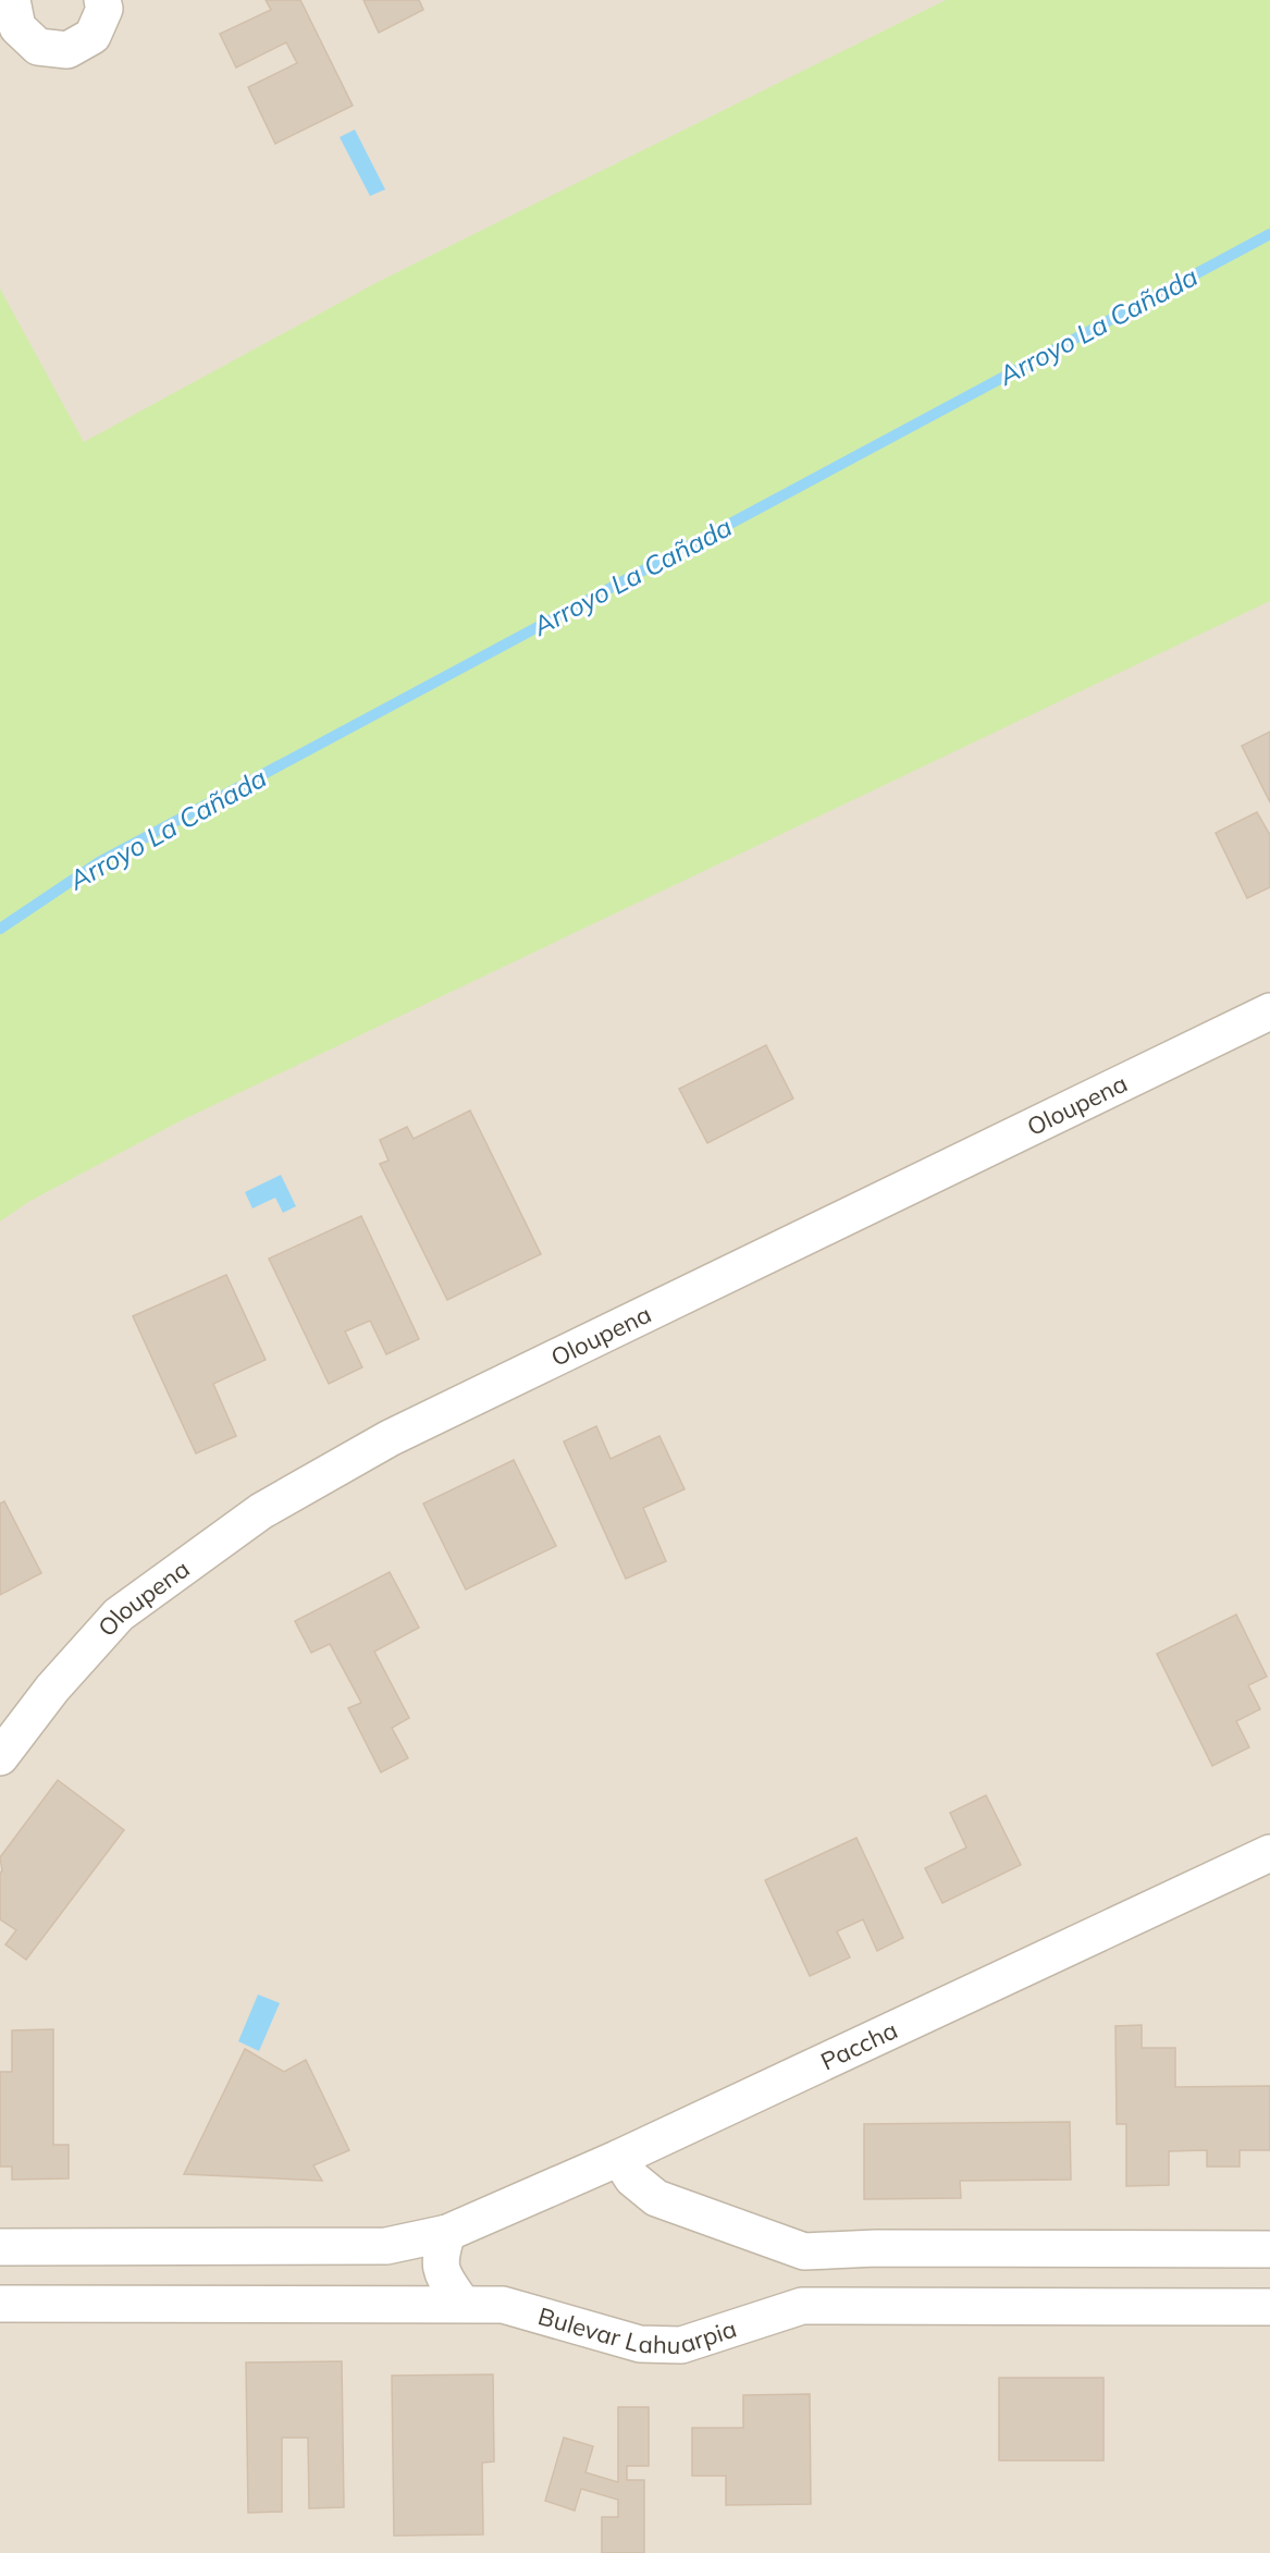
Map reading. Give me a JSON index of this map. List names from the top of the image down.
{
  "streets": {
    "street": ["Oloupena", "Paccha", "Bulevar Lahuarpia"]
  },
  "water": ["Arroyo La Cañada"]
}
